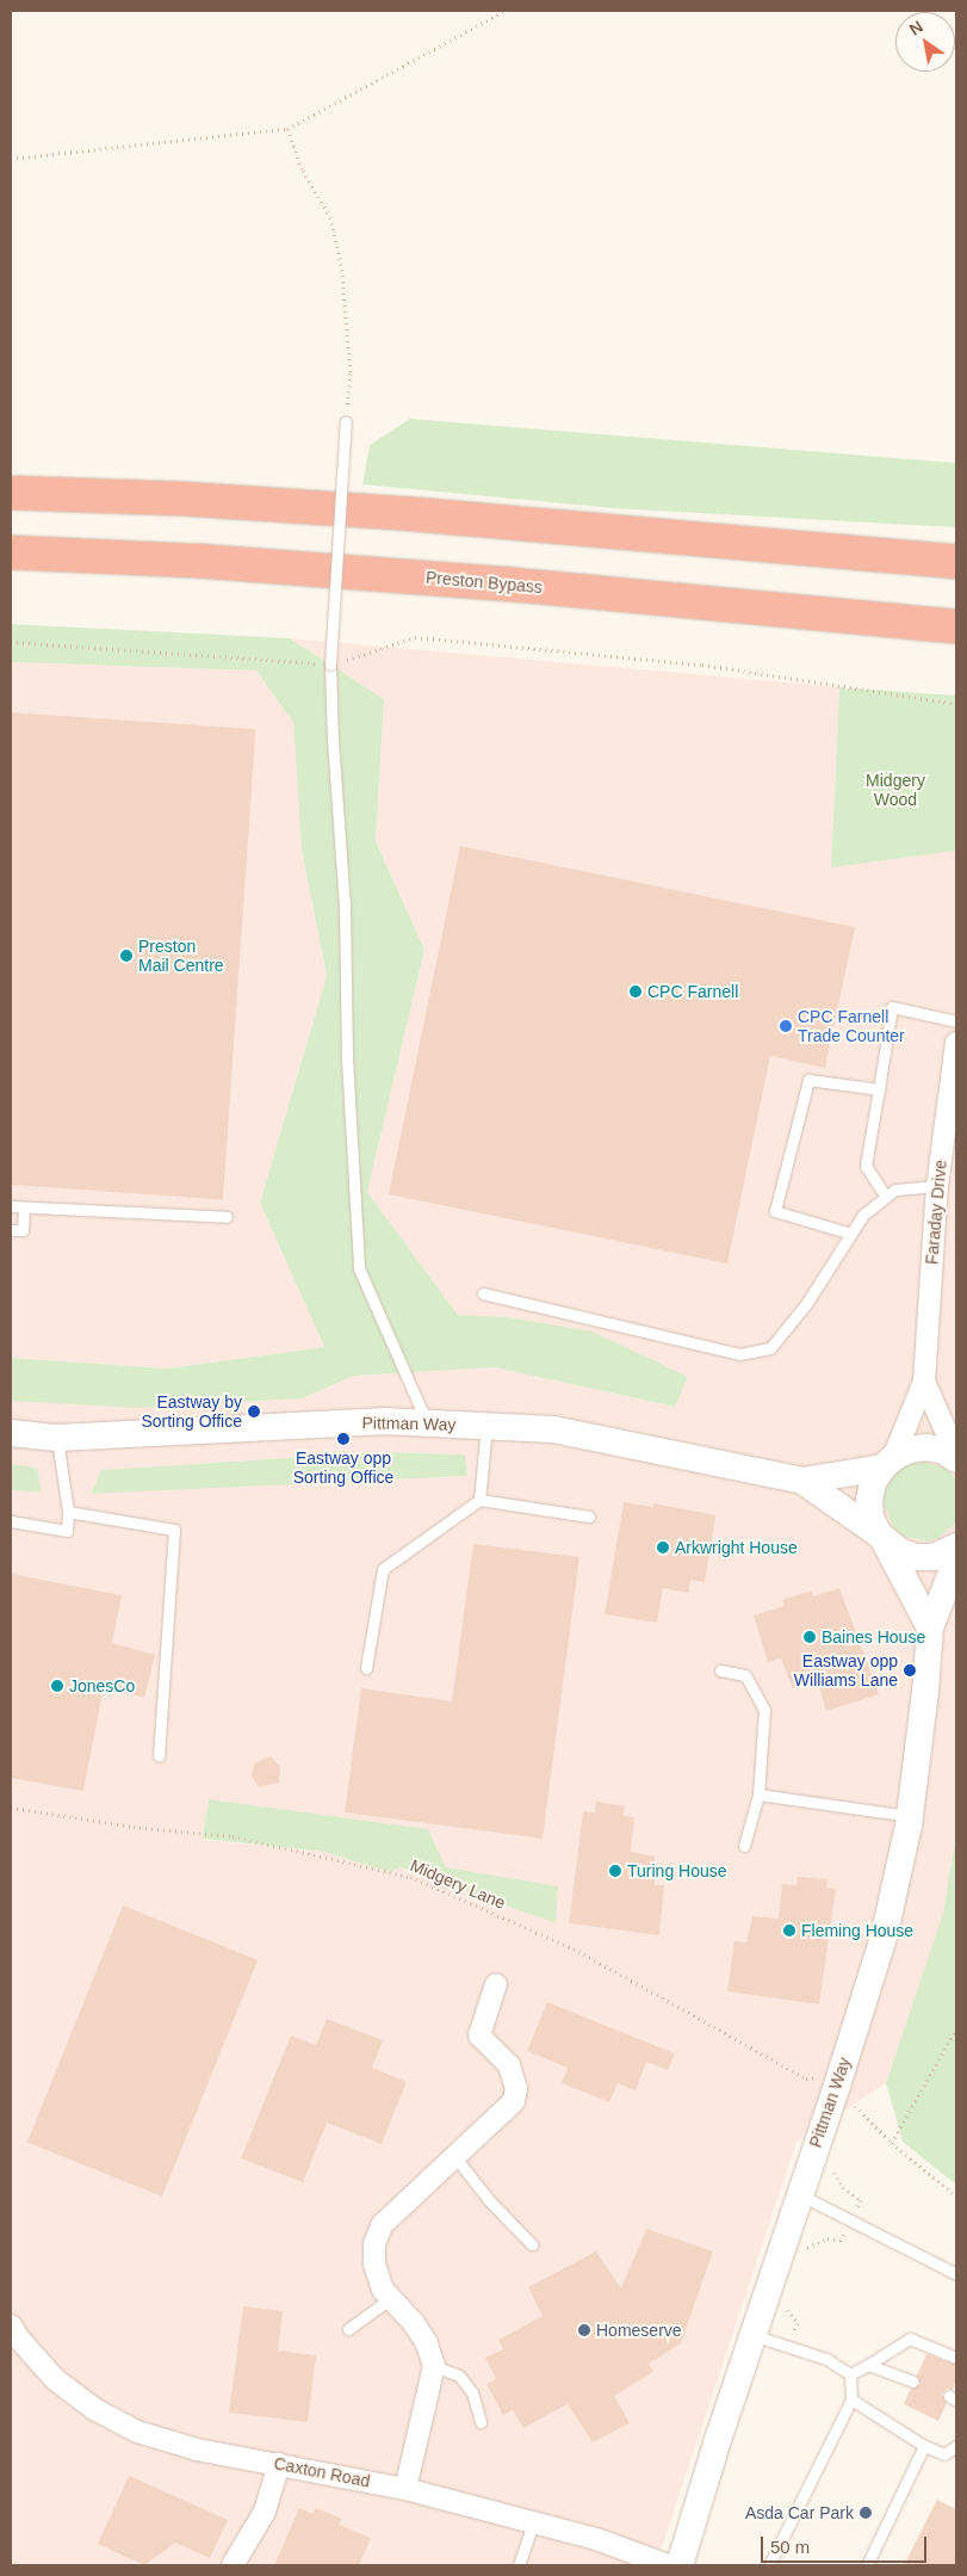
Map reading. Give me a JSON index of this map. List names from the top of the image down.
{
  "streets": {
    "highway": ["Preston Bypass"],
    "street": ["Faraday Drive", "Pittman Way", "Caxton Road"],
    "path": ["Midgery Lane"]
  },
  "crossings": [
    ["Faraday Drive", "Pittman Way"]
  ],
  "parks": ["Midgery Wood"],
  "places": [
    "Preston Mail Centre",
    "CPC Farnell",
    "CPC Farnell Trade Counter",
    "Eastway by Sorting Office",
    "Eastway opp Sorting Office",
    "Arkwright House",
    "Baines House",
    "Eastway opp Williams Lane",
    "JonesCo",
    "Turing House",
    "Fleming House",
    "Homeserve",
    "Asda Car Park"
  ],
  "scale_bar": "50 m",
  "north": "top left"
}
